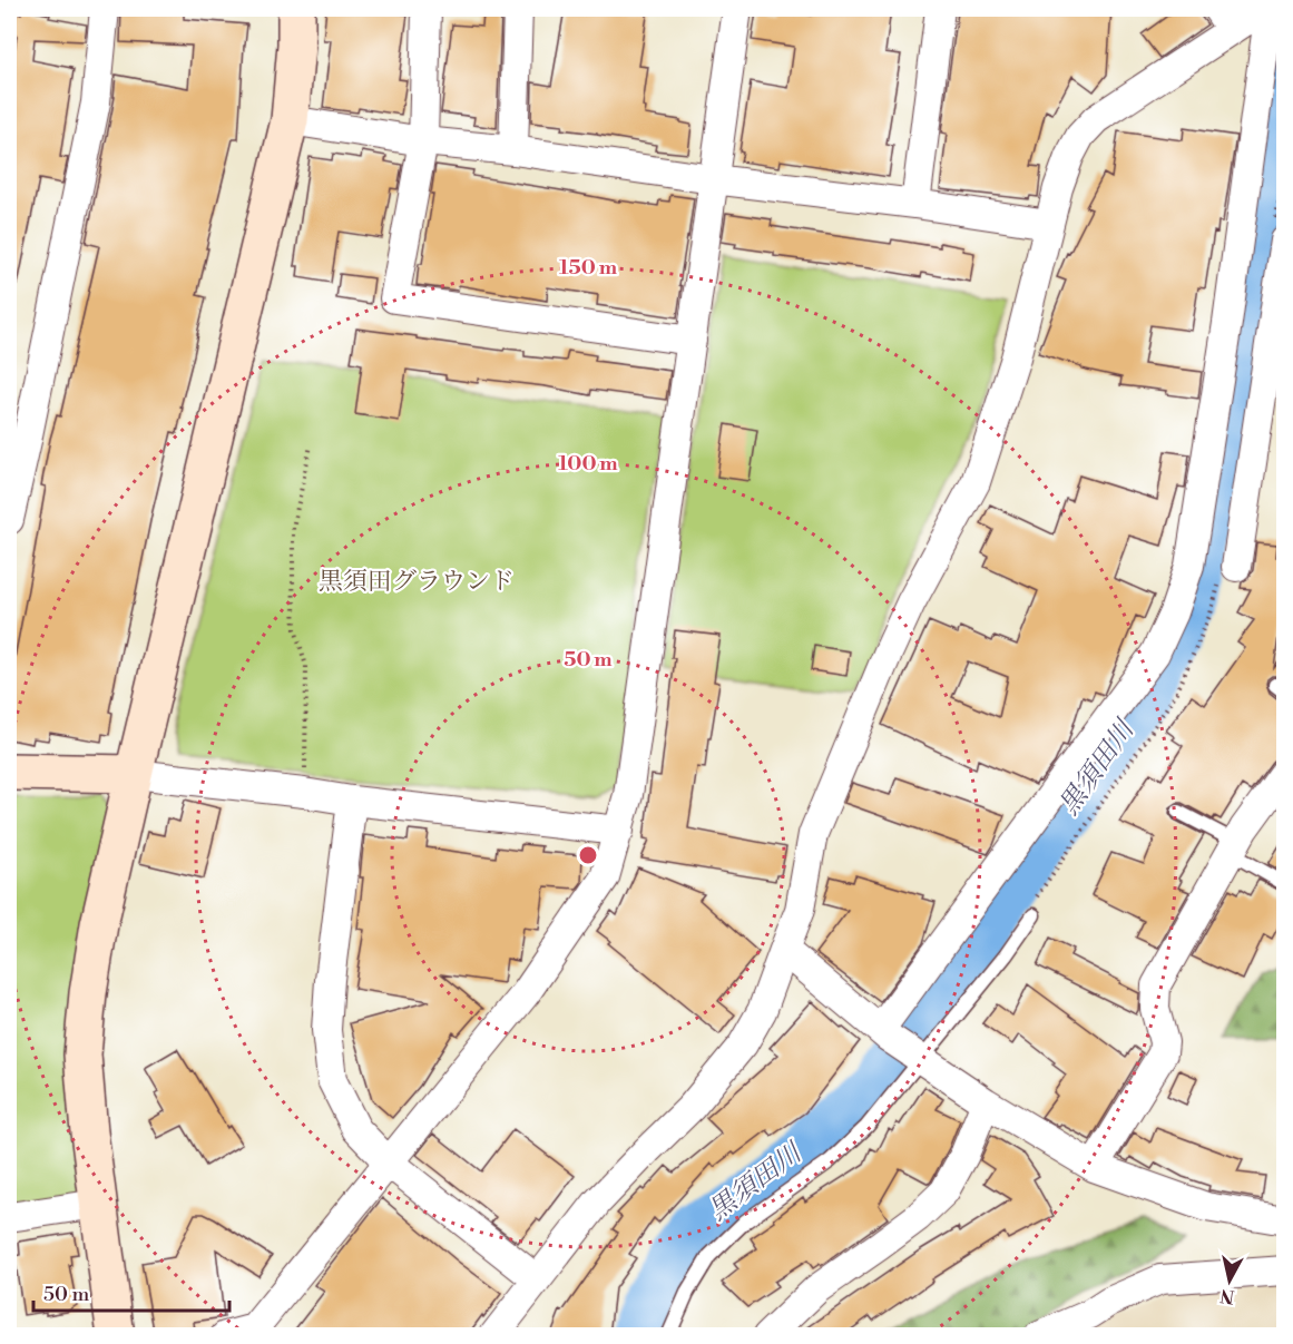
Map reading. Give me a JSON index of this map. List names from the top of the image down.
{
  "water": ["黒須田川"],
  "parks": ["黒須田グラウンド"],
  "scale_bar": "50 m",
  "north": "bottom",
  "rings": ["150 m", "100 m", "50 m"]
}
